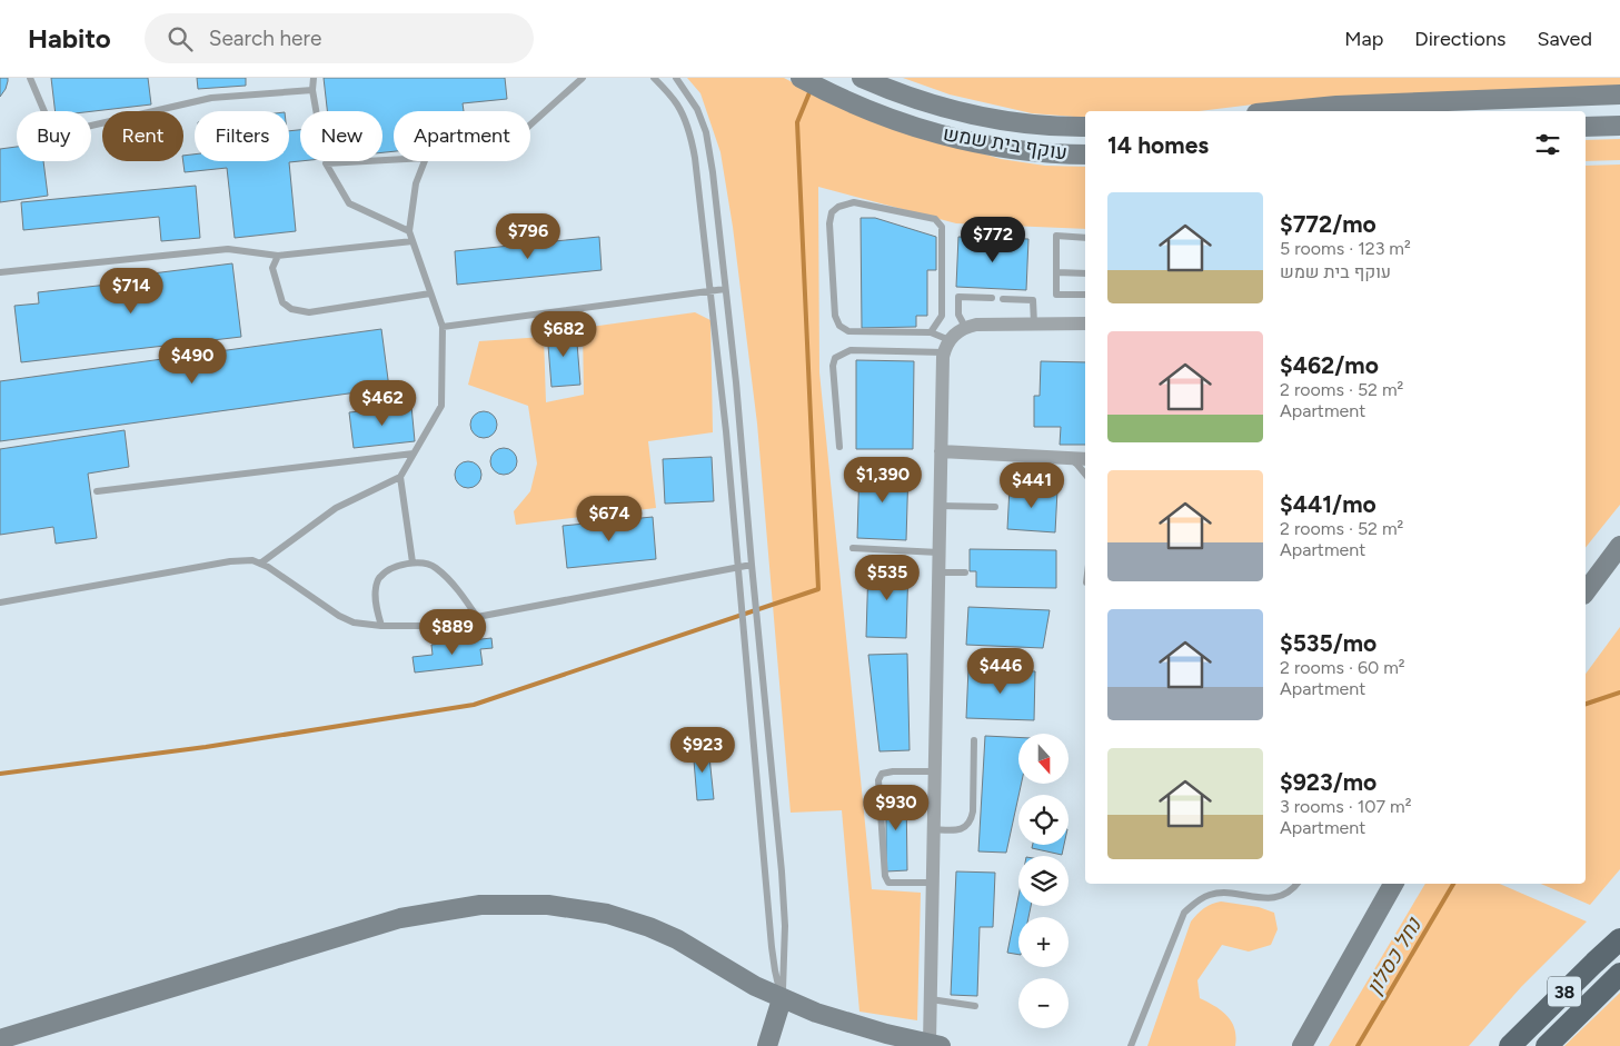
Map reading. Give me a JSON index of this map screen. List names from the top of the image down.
{
  "streets": {
    "highway": ["38"],
    "main road": ["עוקף בית שמש"]
  },
  "water": ["נחל כסלון"],
  "north": "bottom",
  "page": {
    "header": "Habito",
    "search": "Search here",
    "nav": ["Map", "Directions", "Saved"],
    "chip": [
      "Buy",
      "Rent",
      "Filters",
      "New",
      "Apartment"
    ],
    "heading": "14 homes",
    "list": [
      {
        "name": "$772/mo",
        "note": "5 rooms · 123 m² · עוקף בית שמש"
      },
      {
        "name": "$462/mo",
        "note": "2 rooms · 52 m² · Apartment"
      },
      {
        "name": "$441/mo",
        "note": "2 rooms · 52 m² · Apartment"
      },
      {
        "name": "$535/mo",
        "note": "2 rooms · 60 m² · Apartment"
      },
      {
        "name": "$923/mo",
        "note": "3 rooms · 107 m² · Apartment"
      }
    ],
    "price": [
      "$796",
      "$772",
      "$714",
      "$682",
      "$490",
      "$462",
      "$1,390",
      "$441",
      "$674",
      "$535",
      "$889",
      "$446",
      "$923",
      "$930"
    ],
    "map_buttons": ["+", "−"]
  }
}
